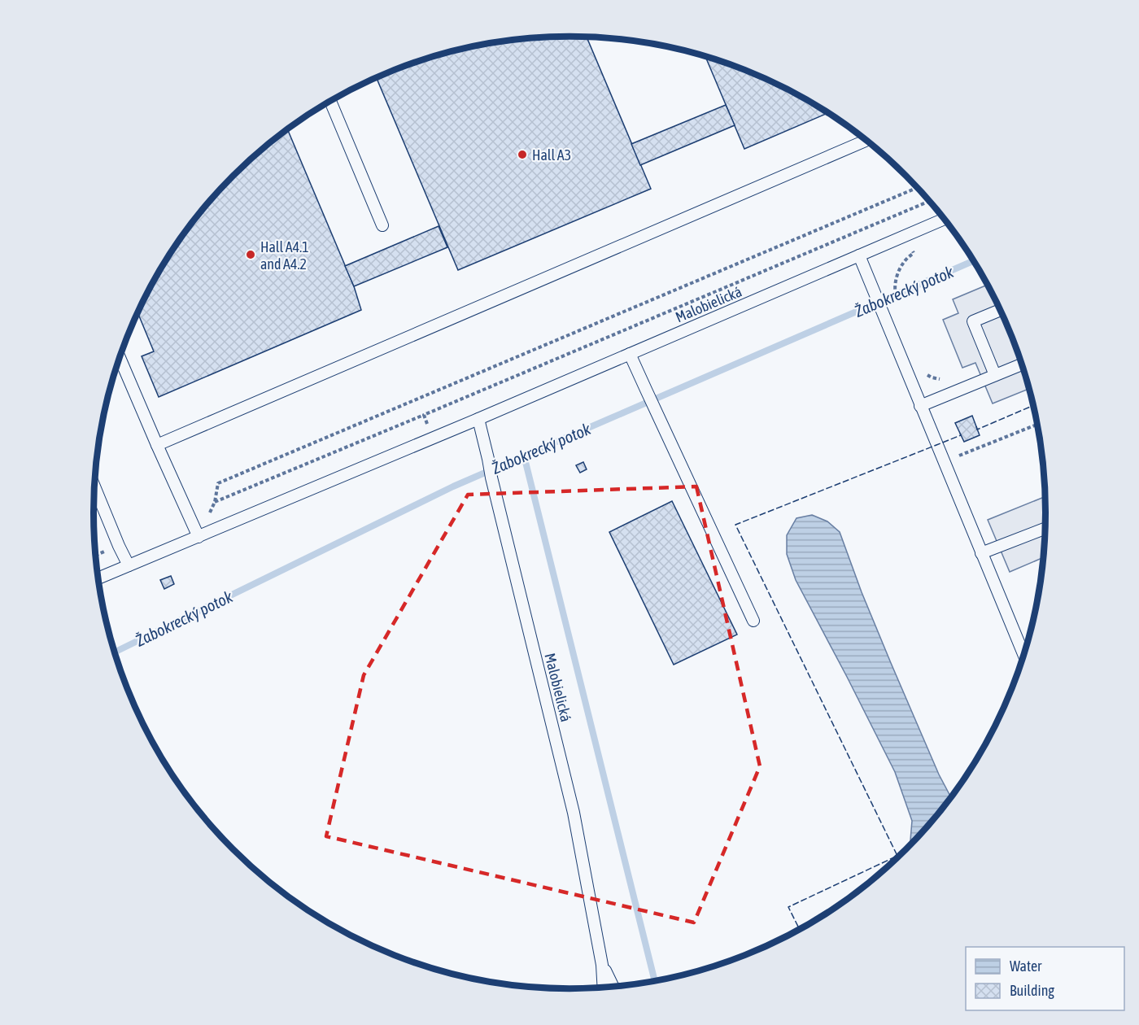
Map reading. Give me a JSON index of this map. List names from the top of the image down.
{
  "streets": {
    "lane": ["Malobielická"]
  },
  "water": ["Žabokrecký potok"],
  "places": ["Hall A3", "Hall A4.1 and A4.2"],
  "legend": ["Water", "Building"]
}
